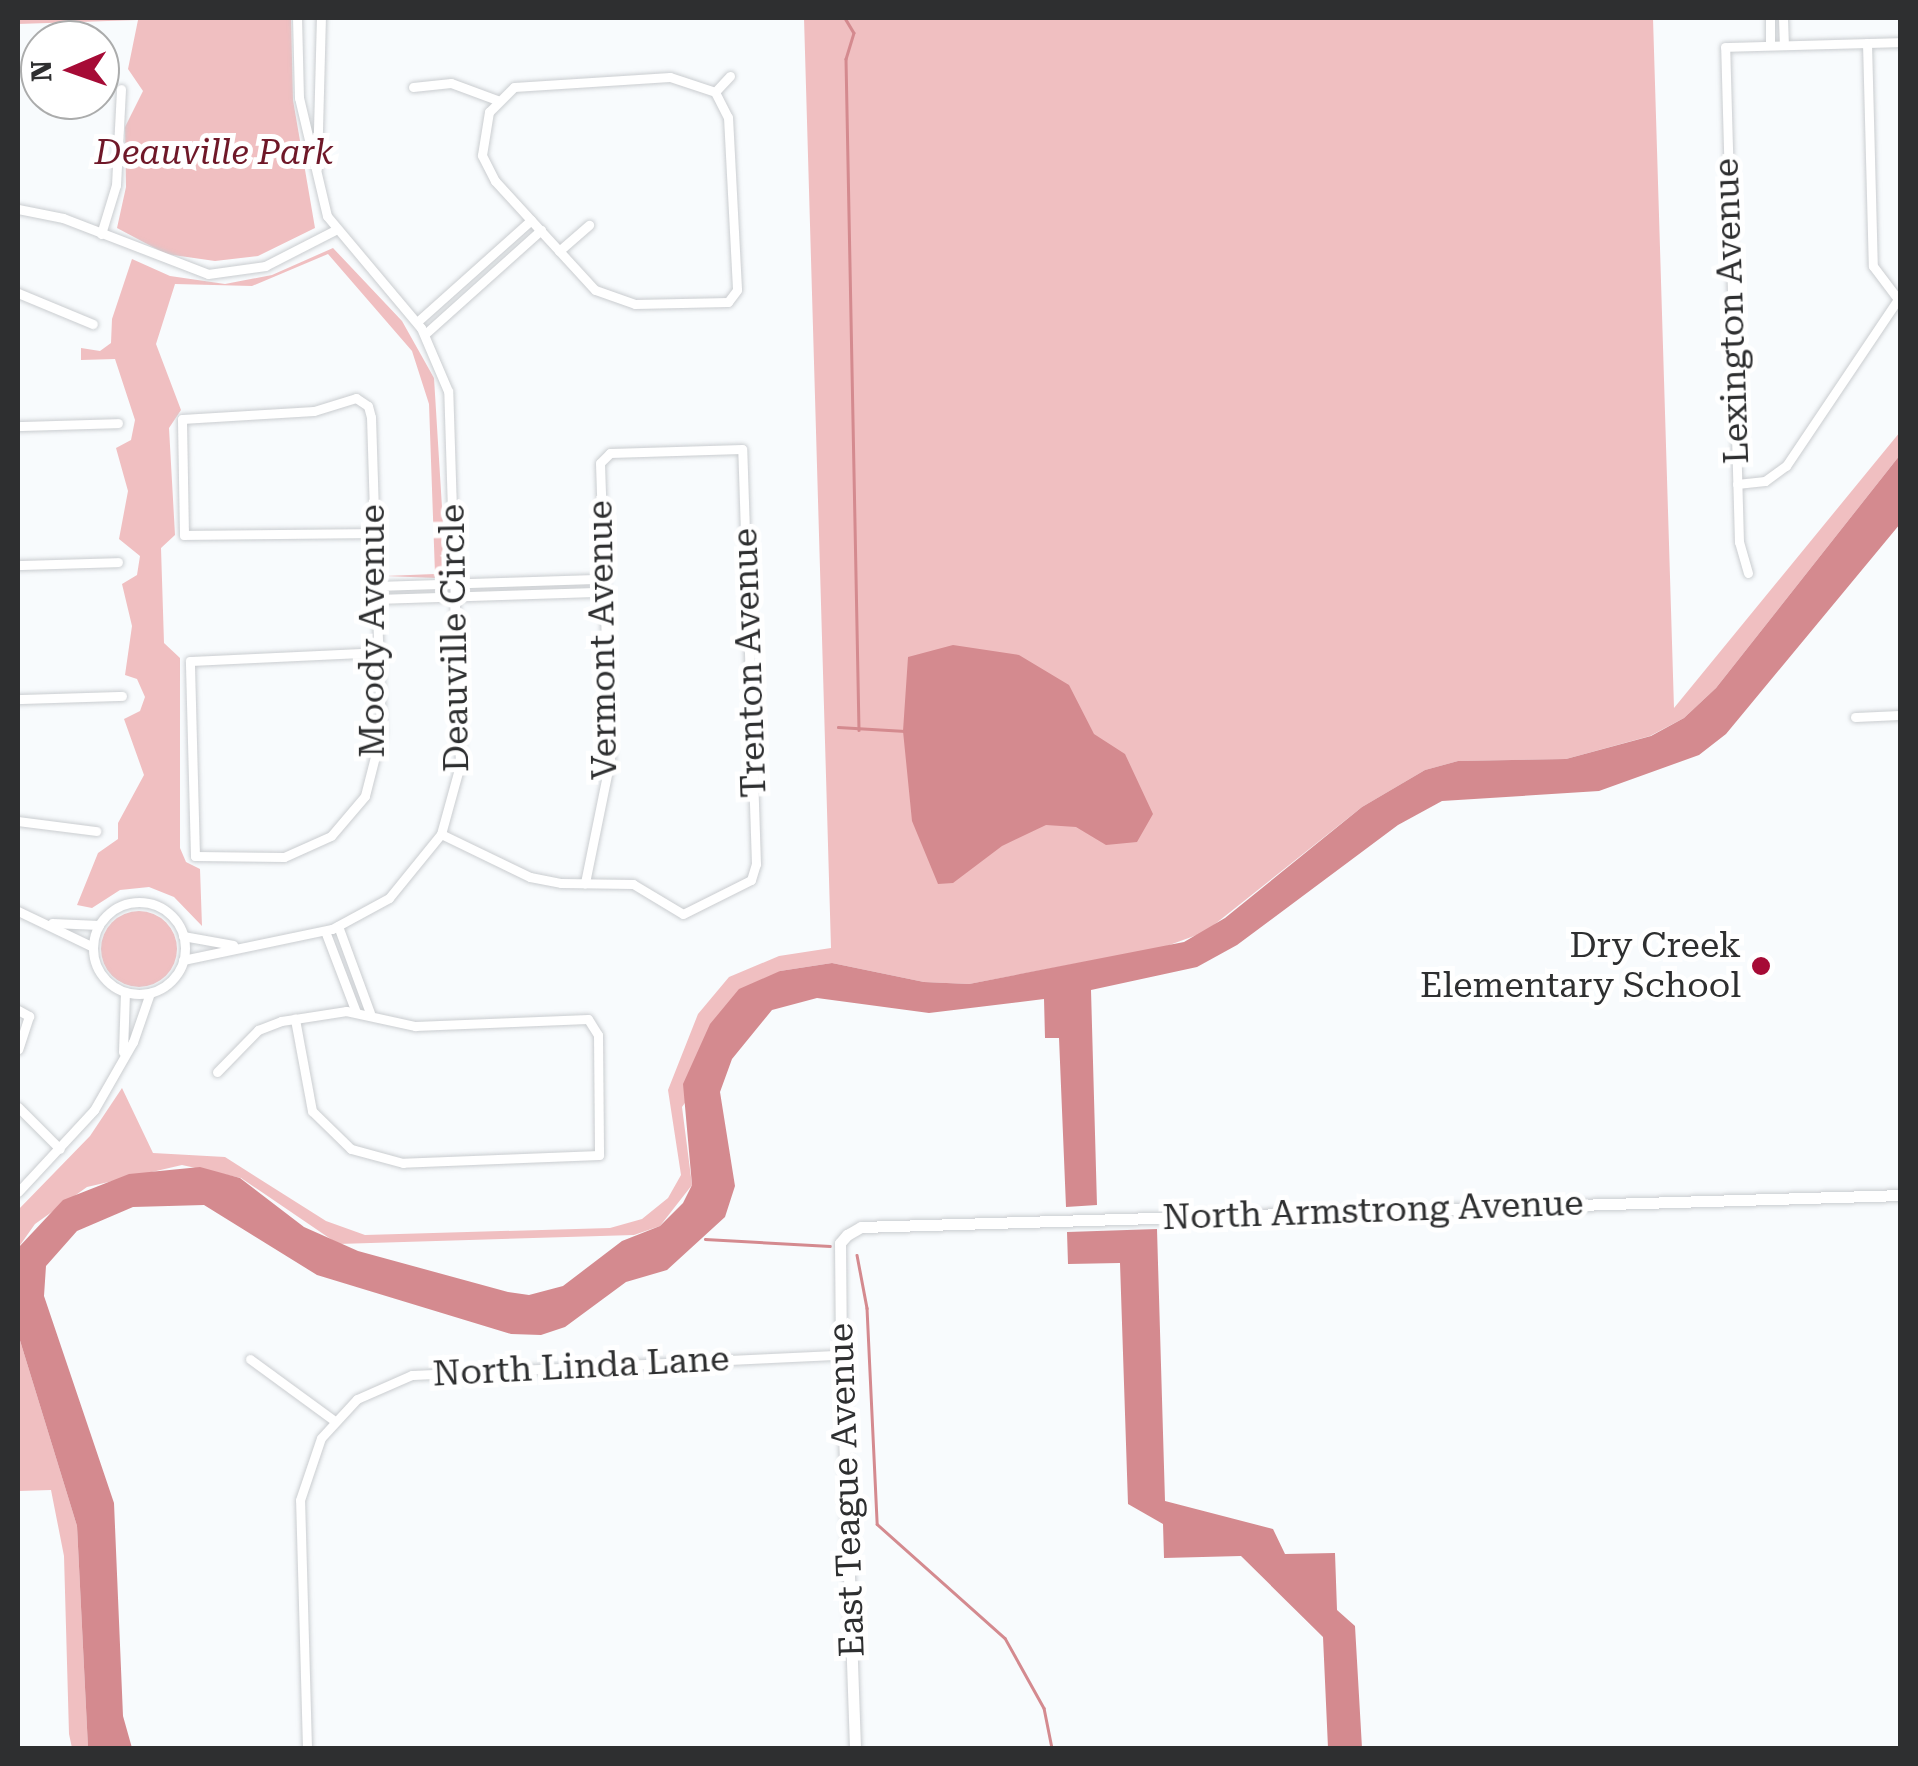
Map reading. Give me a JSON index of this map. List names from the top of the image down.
{
  "streets": {
    "street": [
      "Lexington Avenue",
      "Moody Avenue",
      "Deauville Circle",
      "Vermont Avenue",
      "Trenton Avenue",
      "North Armstrong Avenue",
      "North Linda Lane",
      "East Teague Avenue"
    ]
  },
  "crossings": [
    ["Vermont Avenue", "Trenton Avenue"],
    ["North Armstrong Avenue", "East Teague Avenue"],
    ["North Linda Lane", "East Teague Avenue"]
  ],
  "parks": ["Deauville Park"],
  "places": ["Dry Creek Elementary School"],
  "north": "left"
}
